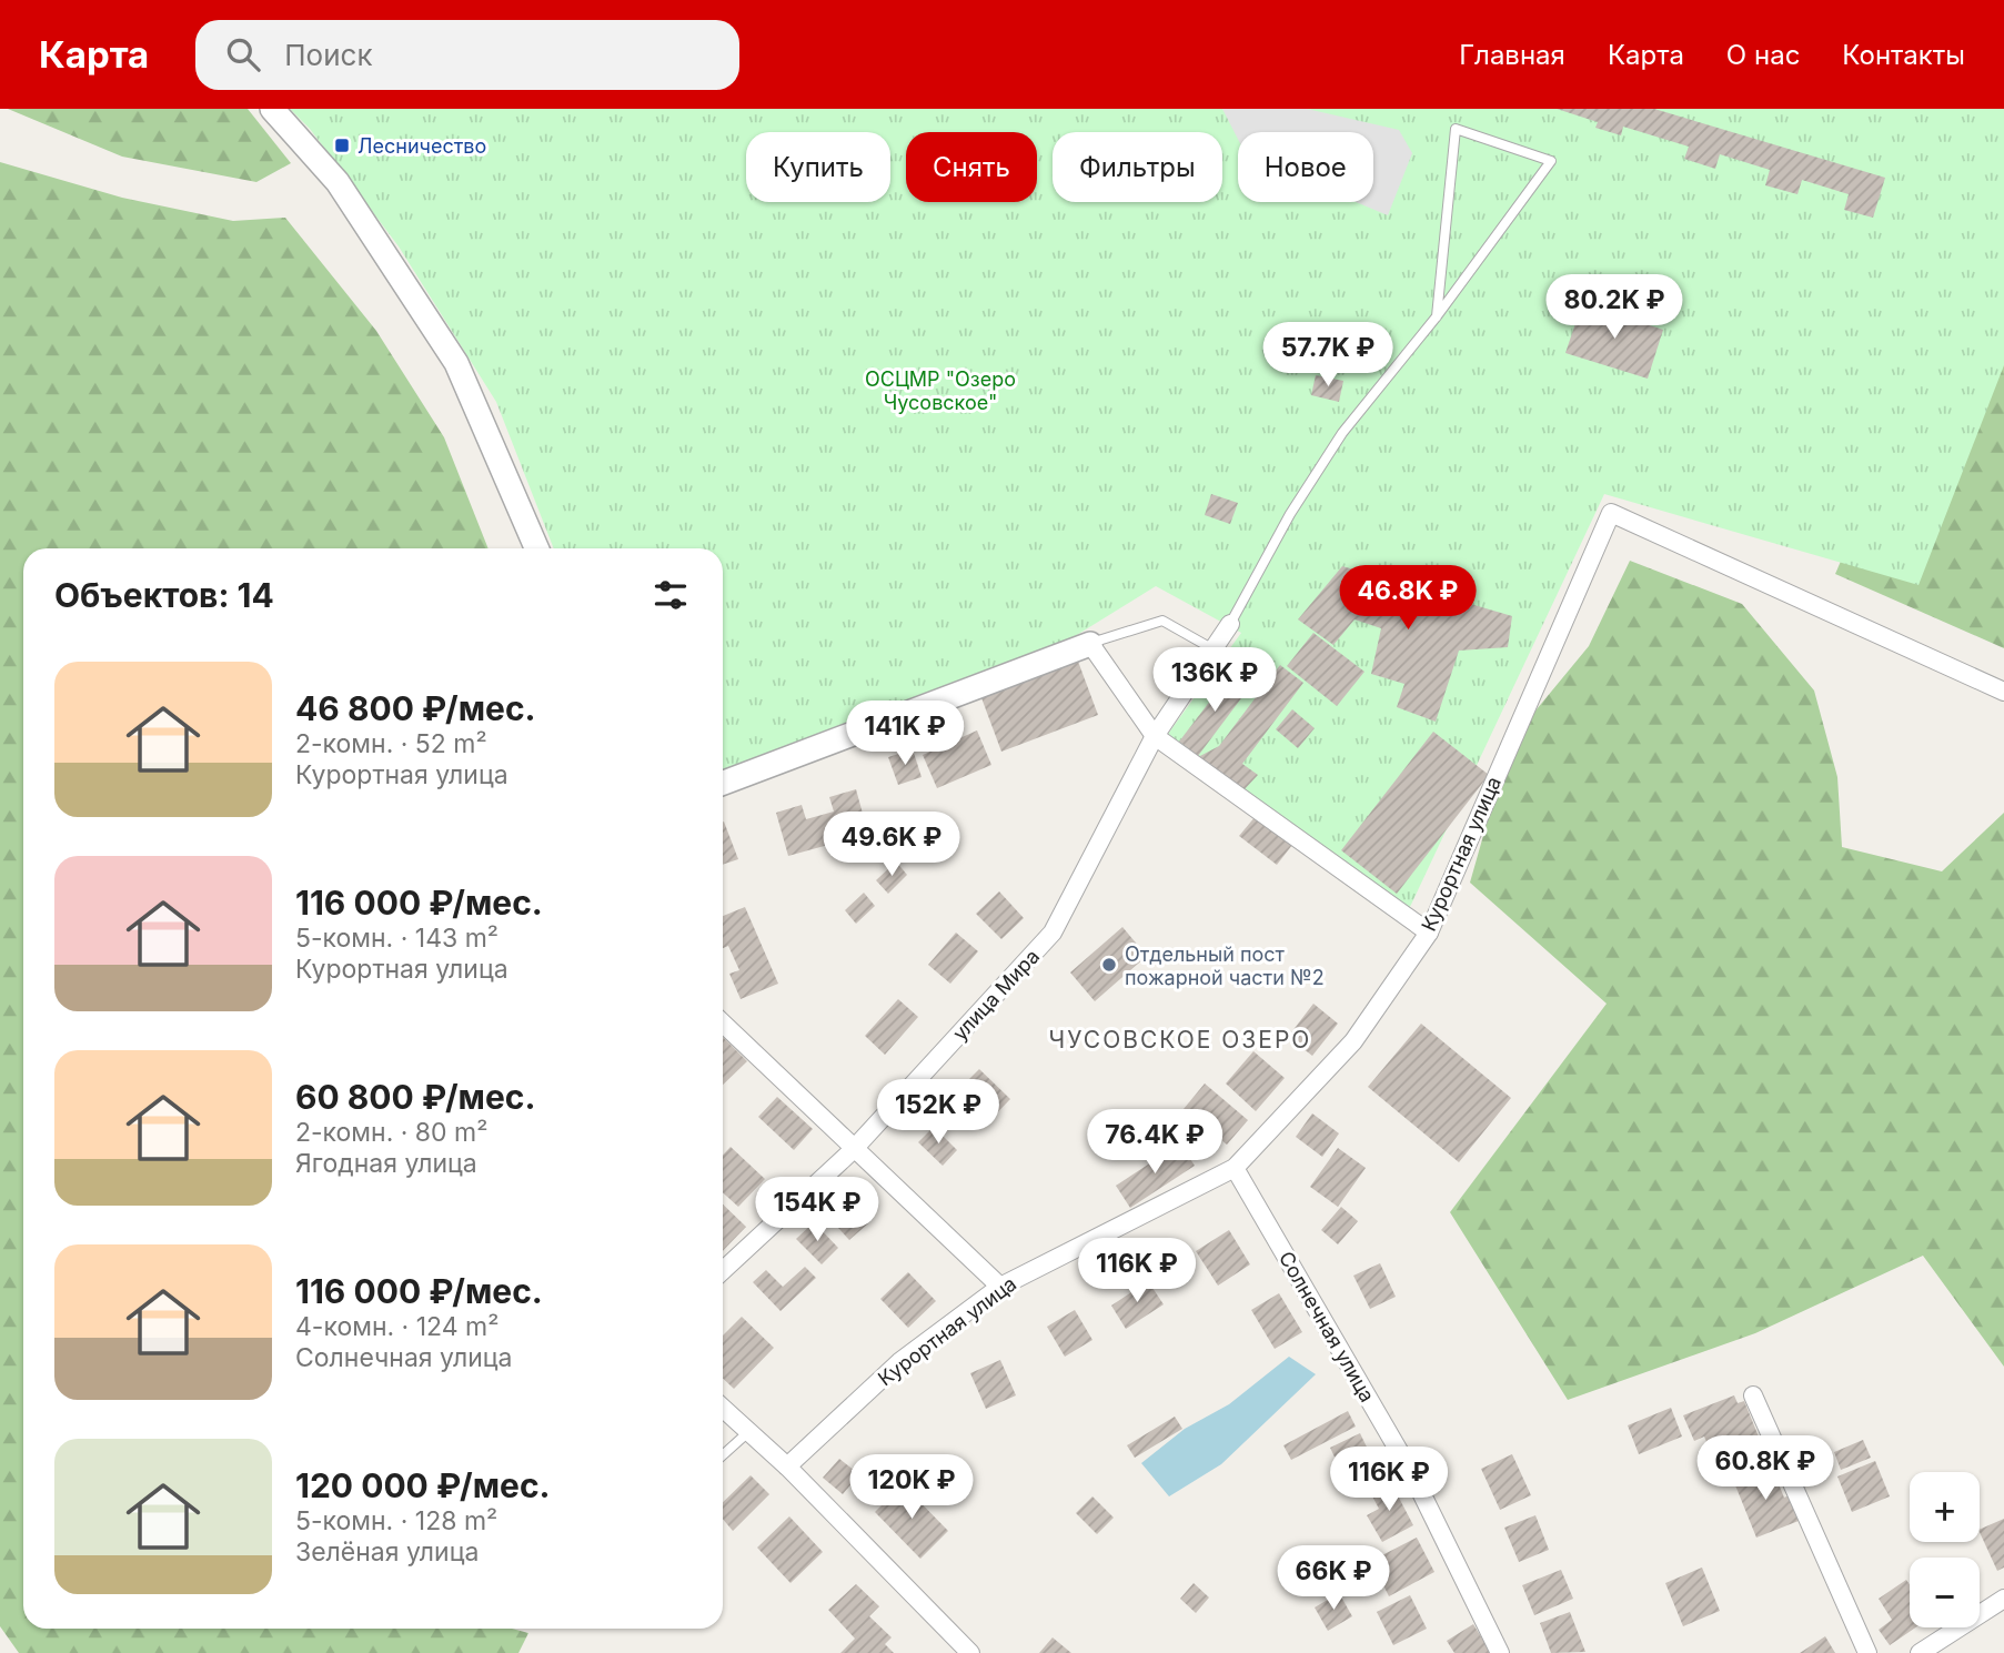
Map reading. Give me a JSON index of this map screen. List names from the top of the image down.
{
  "streets": {
    "street": ["Курортная улица", "улица Мира", "Солнечная улица"]
  },
  "crossings": [
    ["Курортная улица", "Солнечная улица"]
  ],
  "districts": ["ЧУСОВСКОЕ ОЗЕРО"],
  "parks": ["ОСЦМР \"Озеро Чусовское\""],
  "places": {
    "transit": ["Лесничество"],
    "other": ["Отдельный пост пожарной части №2"]
  },
  "page": {
    "header": "Карта",
    "search": "Поиск",
    "nav": [
      "Главная",
      "Карта",
      "О нас",
      "Контакты"
    ],
    "chip": [
      "Купить",
      "Снять",
      "Фильтры",
      "Новое"
    ],
    "price": [
      "80.2K ₽",
      "57.7K ₽",
      "46.8K ₽",
      "136K ₽",
      "141K ₽",
      "49.6K ₽",
      "152K ₽",
      "76.4K ₽",
      "154K ₽",
      "116K ₽",
      "60.8K ₽",
      "116K ₽",
      "120K ₽",
      "66K ₽"
    ],
    "heading": "Объектов: 14",
    "list": [
      {
        "name": "46 800 ₽/мес.",
        "note": "2-комн. · 52 m² · Курортная улица"
      },
      {
        "name": "116 000 ₽/мес.",
        "note": "5-комн. · 143 m² · Курортная улица"
      },
      {
        "name": "60 800 ₽/мес.",
        "note": "2-комн. · 80 m² · Ягодная улица"
      },
      {
        "name": "116 000 ₽/мес.",
        "note": "4-комн. · 124 m² · Солнечная улица"
      },
      {
        "name": "120 000 ₽/мес.",
        "note": "5-комн. · 128 m² · Зелёная улица"
      }
    ],
    "map_buttons": ["+", "−"]
  }
}
